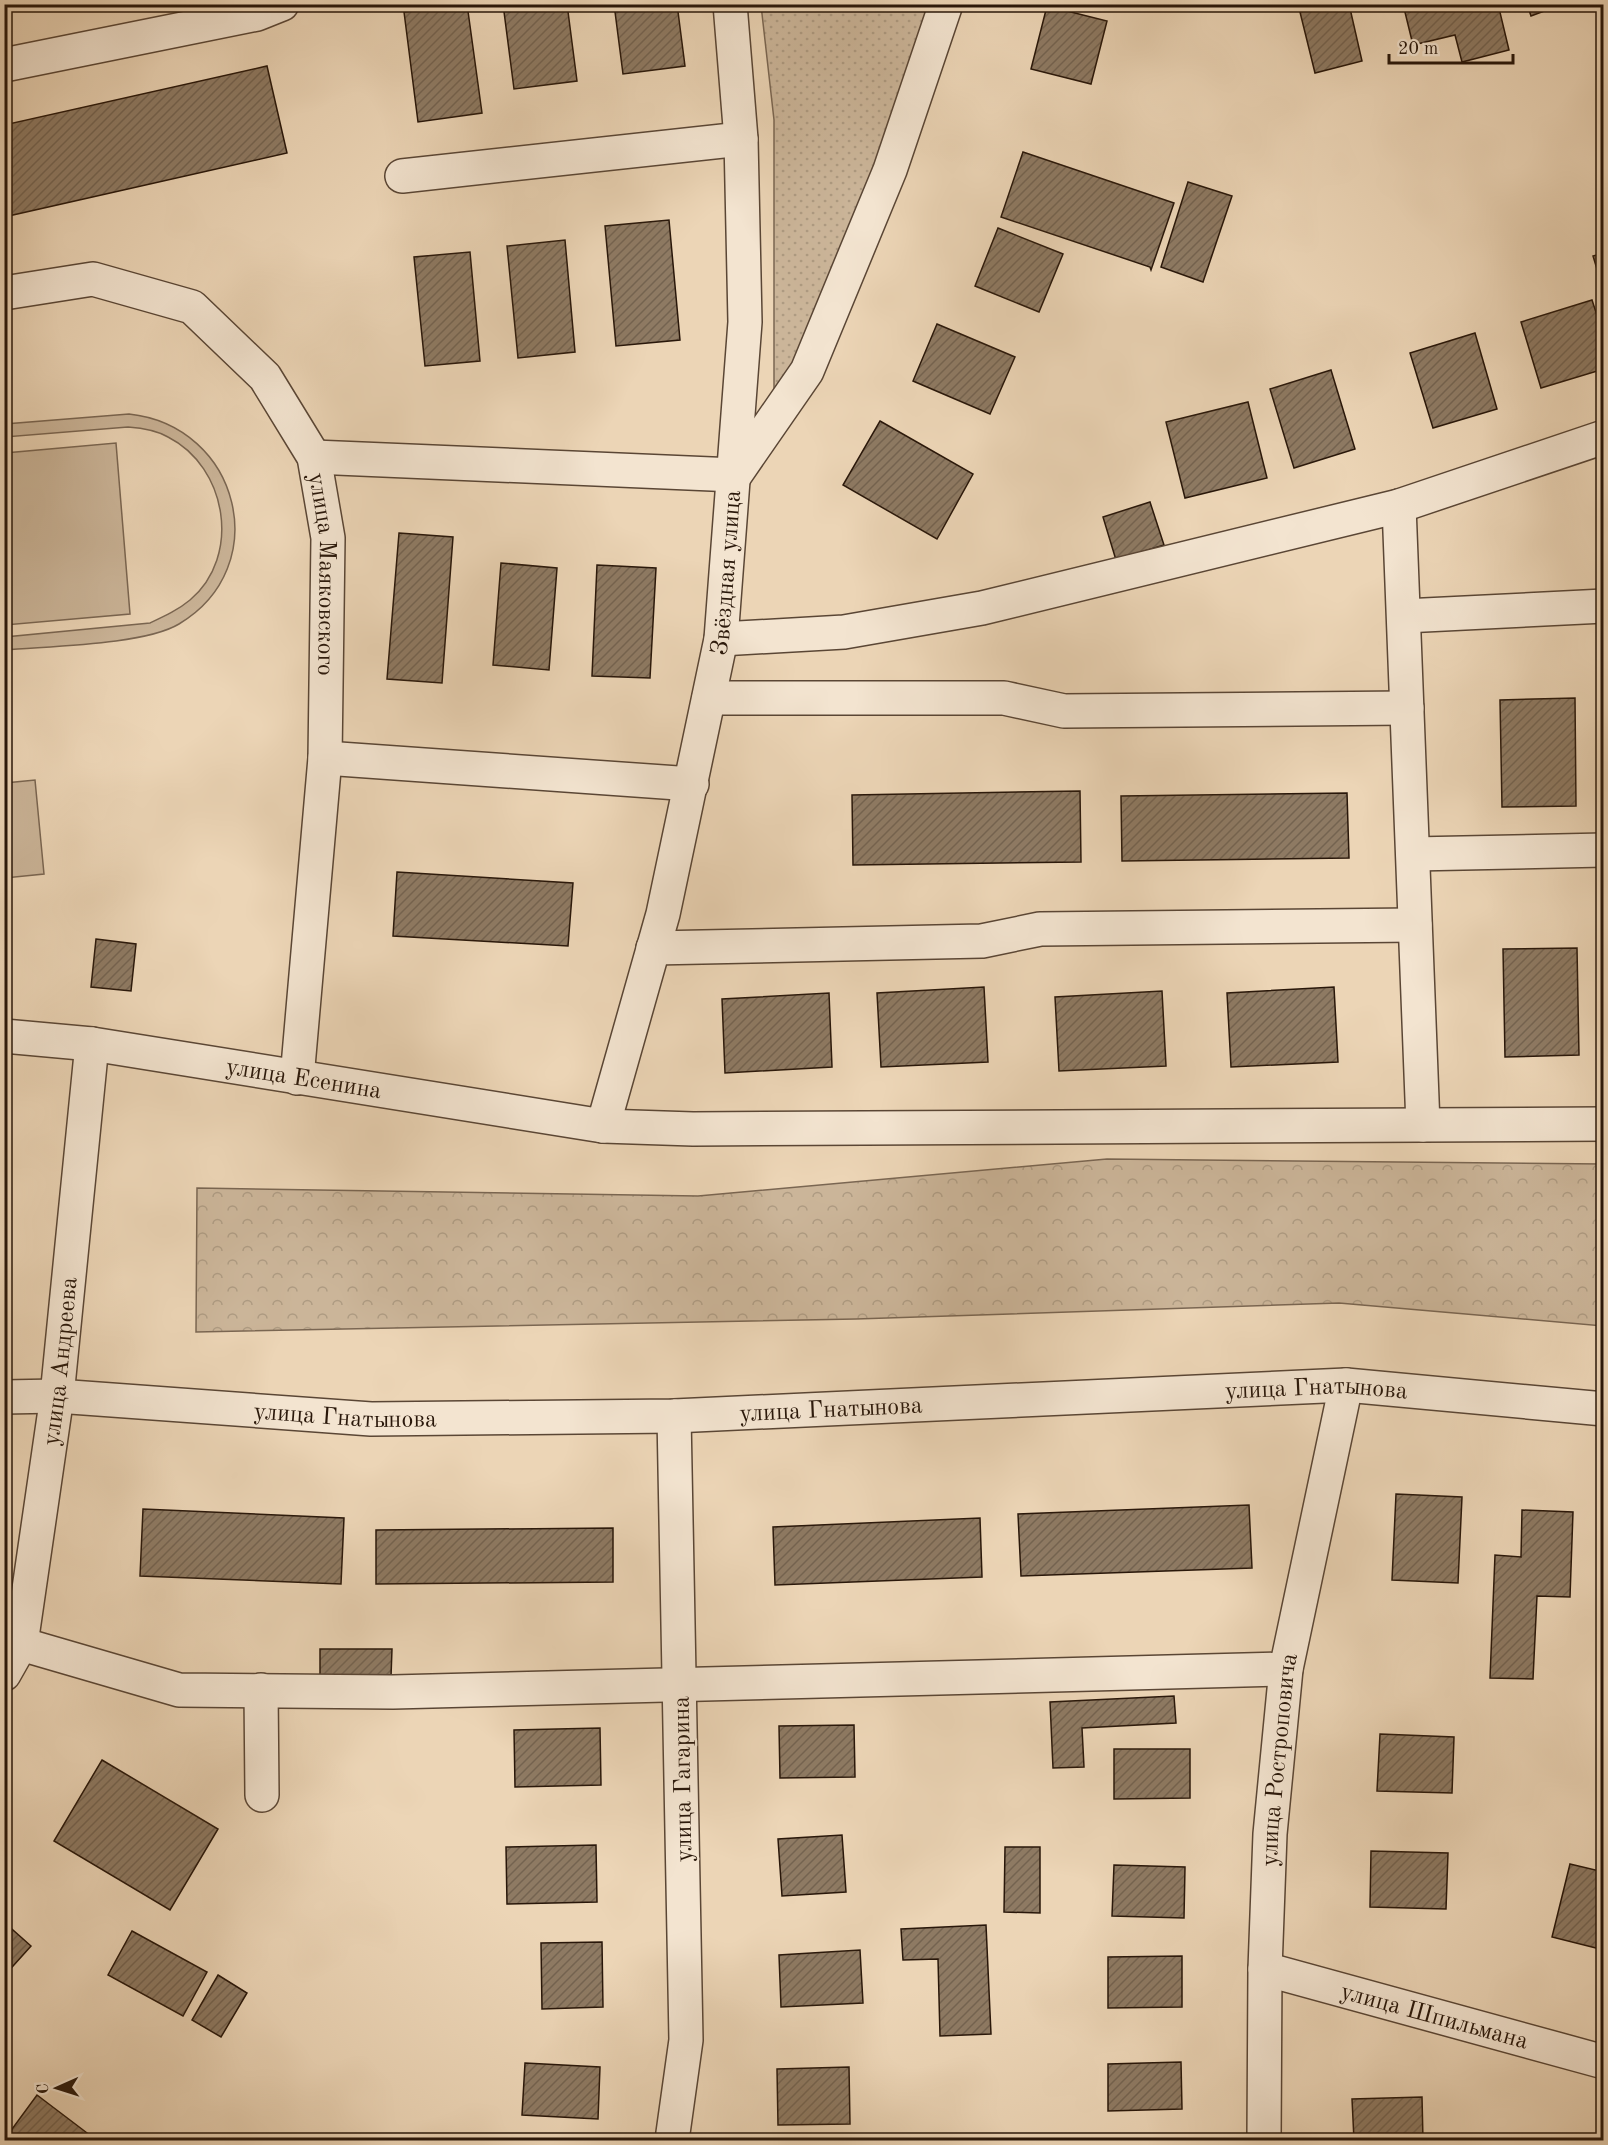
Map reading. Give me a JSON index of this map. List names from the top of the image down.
{
  "streets": {
    "street": [
      "Звёздная улица",
      "улица Маяковского",
      "улица Есенина",
      "улица Андреева",
      "улица Гнатынова",
      "улица Ростроповича",
      "улица Гагарина",
      "улица Шпильмана"
    ]
  },
  "crossings": [
    ["Звёздная улица", "улица Есенина"],
    ["улица Маяковского", "улица Есенина"],
    ["улица Есенина", "улица Андреева"],
    ["улица Андреева", "улица Гнатынова"],
    ["улица Гнатынова", "улица Ростроповича"],
    ["улица Гнатынова", "улица Гагарина"],
    ["улица Ростроповича", "улица Шпильмана"]
  ],
  "scale_bar": "20 m",
  "north": "left"
}
